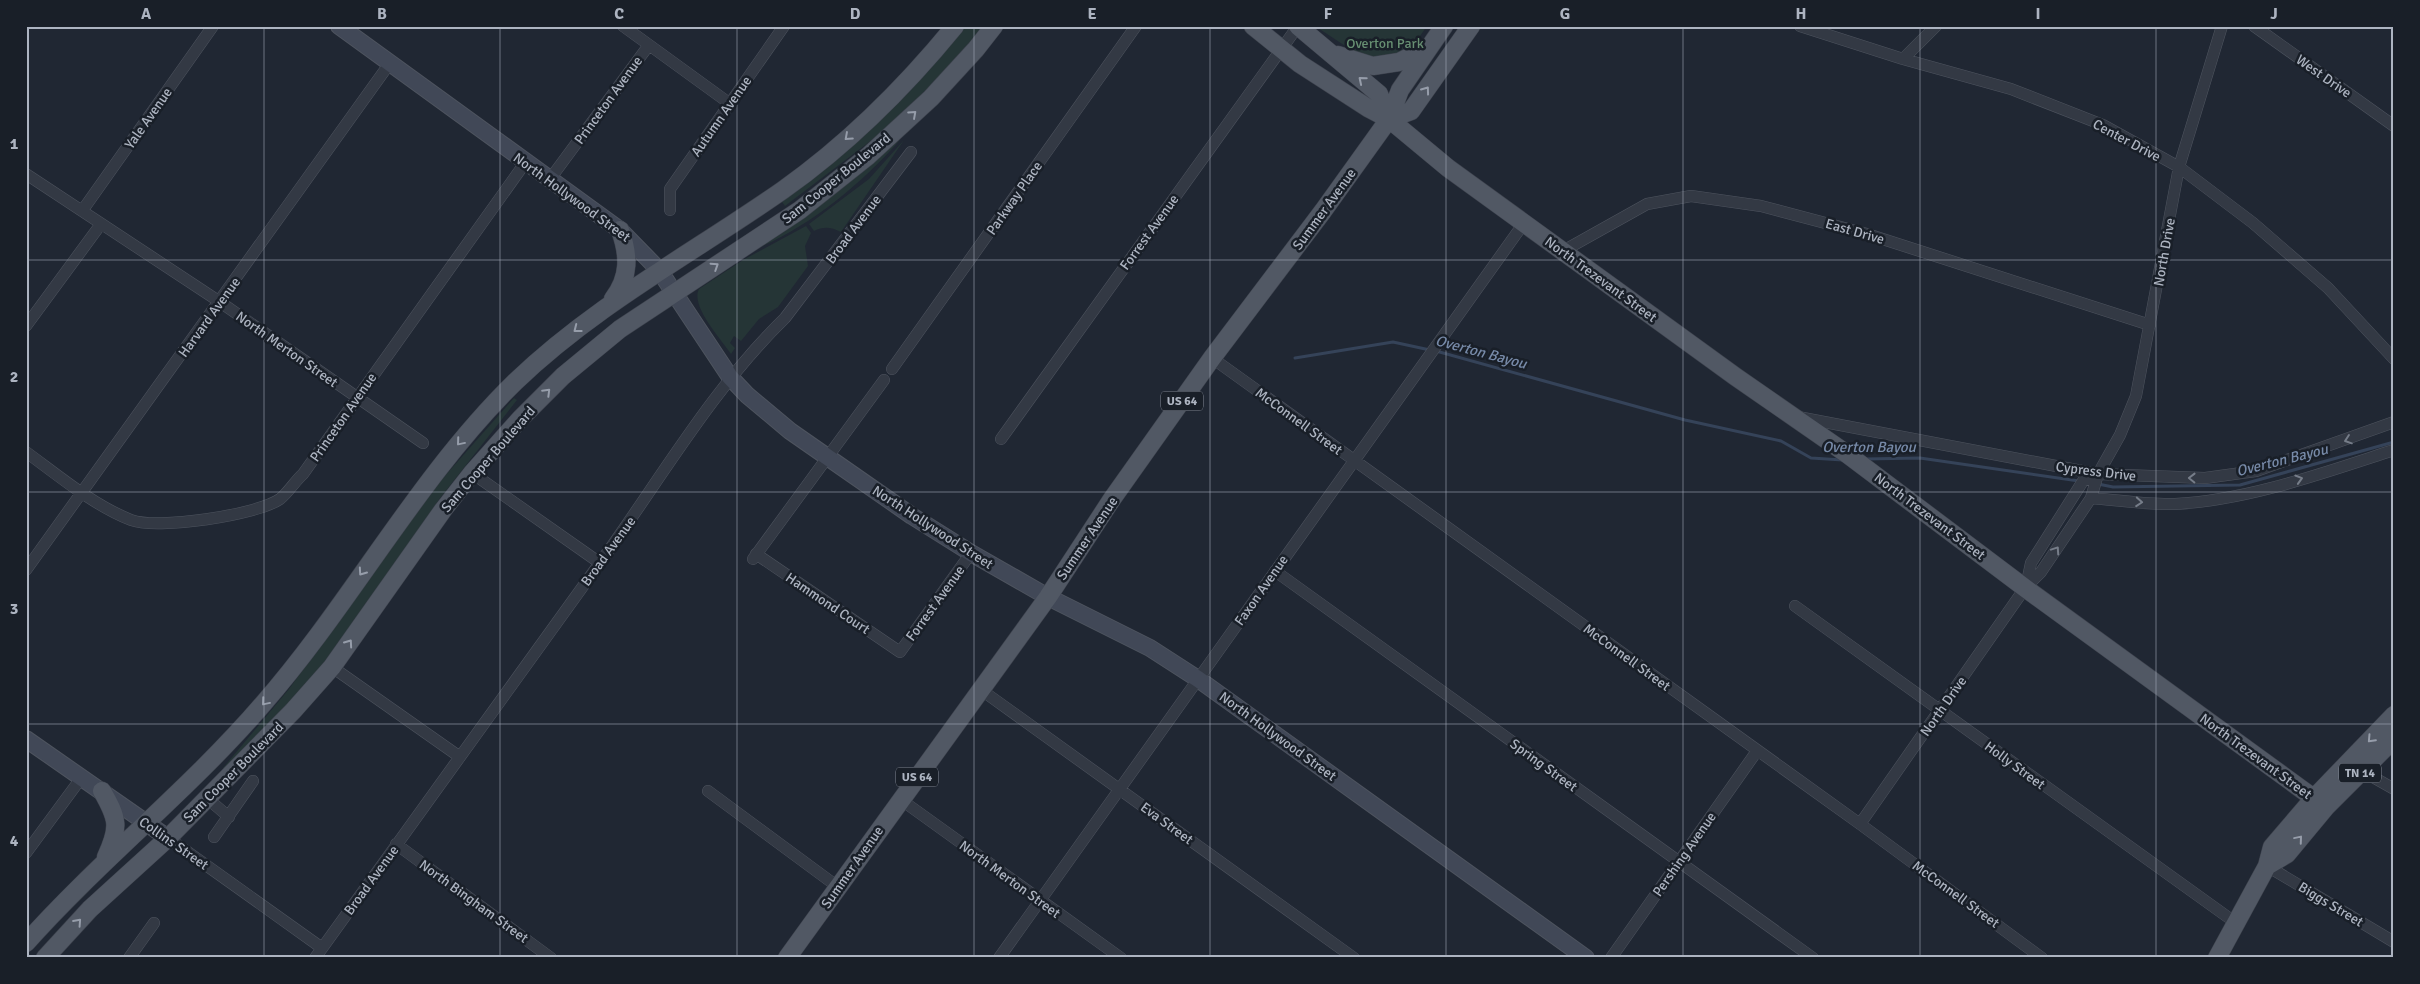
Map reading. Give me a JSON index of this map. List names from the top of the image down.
{
  "streets": {
    "main road": [
      "Sam Cooper Boulevard",
      "North Hollywood Street",
      "Summer Avenue",
      "North Trezevant Street",
      "US 64",
      "TN 14",
      "Collins Street"
    ],
    "street": [
      "West Drive",
      "Princeton Avenue",
      "Autumn Avenue",
      "Yale Avenue",
      "Center Drive",
      "Parkway Place",
      "Broad Avenue",
      "East Drive",
      "Forrest Avenue",
      "North Drive",
      "Harvard Avenue",
      "North Merton Street",
      "McConnell Street",
      "Cypress Drive",
      "Faxon Avenue",
      "Hammond Court",
      "Spring Street",
      "Holly Street",
      "Eva Street",
      "Pershing Avenue",
      "North Bingham Street",
      "Biggs Street"
    ]
  },
  "crossings": [
    ["Princeton Avenue", "North Hollywood Street"],
    ["Princeton Avenue", "Harvard Avenue"],
    ["Princeton Avenue", "North Merton Street"],
    ["Yale Avenue", "North Merton Street"],
    ["Center Drive", "North Drive"],
    ["Sam Cooper Boulevard", "North Hollywood Street"],
    ["Sam Cooper Boulevard", "Collins Street"],
    ["North Hollywood Street", "Summer Avenue"],
    ["North Hollywood Street", "Broad Avenue"],
    ["North Hollywood Street", "Forrest Avenue"],
    ["North Hollywood Street", "Harvard Avenue"],
    ["North Hollywood Street", "Faxon Avenue"],
    ["North Hollywood Street", "Hammond Court"],
    ["Summer Avenue", "North Trezevant Street"],
    ["Summer Avenue", "North Merton Street"],
    ["Summer Avenue", "McConnell Street"],
    ["Summer Avenue", "Eva Street"],
    ["Broad Avenue", "Collins Street"],
    ["Broad Avenue", "North Bingham Street"],
    ["East Drive", "North Drive"],
    ["East Drive", "North Trezevant Street"],
    ["Forrest Avenue", "North Trezevant Street"],
    ["Forrest Avenue", "Hammond Court"],
    ["North Drive", "North Trezevant Street"],
    ["North Drive", "McConnell Street"],
    ["North Drive", "Cypress Drive"],
    ["North Drive", "Holly Street"],
    ["North Trezevant Street", "Cypress Drive"],
    ["North Trezevant Street", "Faxon Avenue"],
    ["North Trezevant Street", "TN 14"],
    ["Harvard Avenue", "North Merton Street"],
    ["North Merton Street", "Faxon Avenue"],
    ["McConnell Street", "Faxon Avenue"],
    ["McConnell Street", "Pershing Avenue"],
    ["Faxon Avenue", "Spring Street"],
    ["Faxon Avenue", "Eva Street"],
    ["Spring Street", "Pershing Avenue"],
    ["Holly Street", "TN 14"],
    ["TN 14", "Biggs Street"]
  ],
  "water": ["Overton Bayou"],
  "parks": ["Overton Park"],
  "grid": {
    "columns": [
      "A",
      "B",
      "C",
      "D",
      "E",
      "F",
      "G",
      "H",
      "I",
      "J"
    ],
    "rows": [
      "1",
      "2",
      "3",
      "4"
    ]
  }
}
